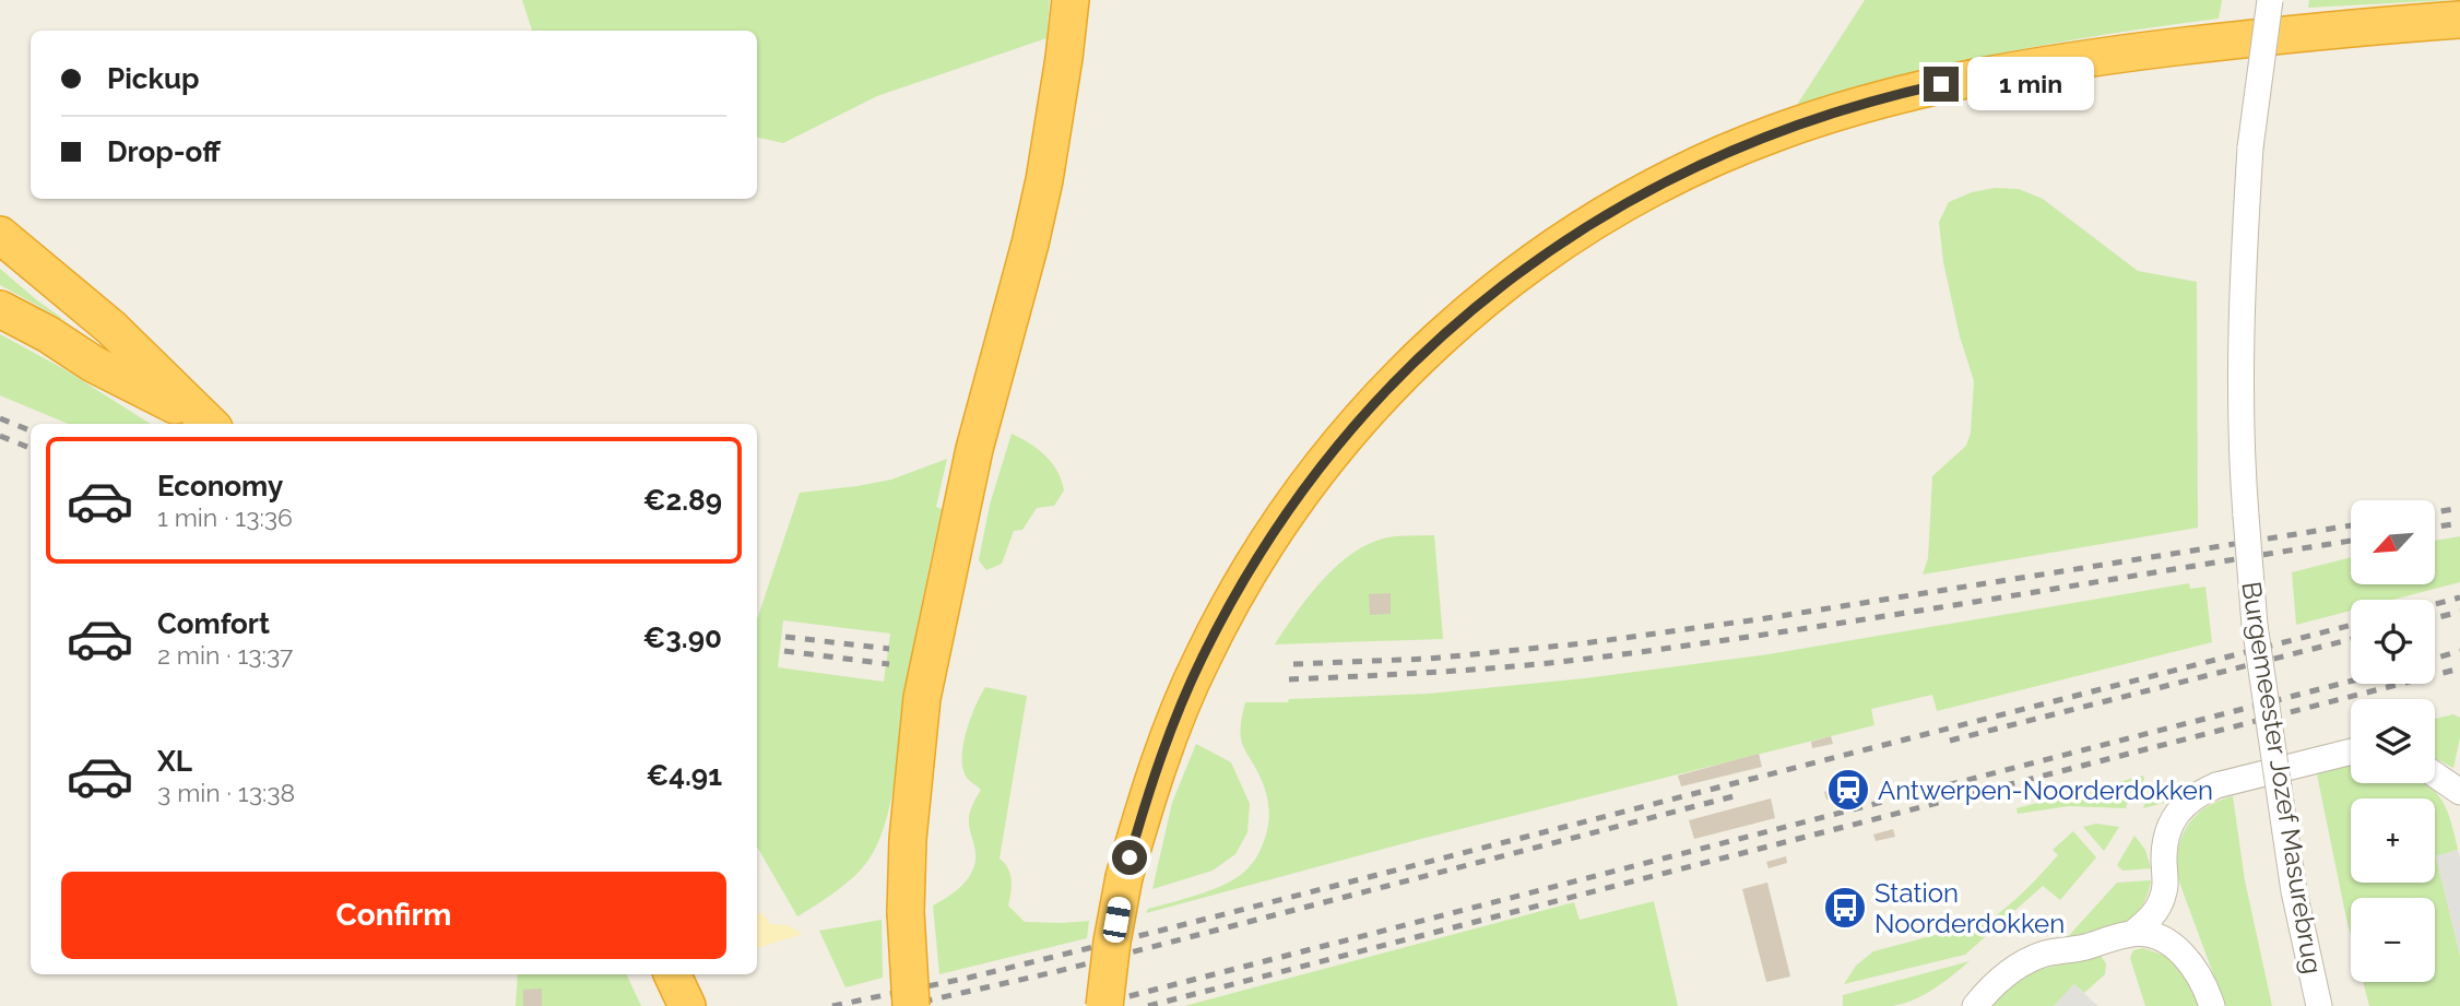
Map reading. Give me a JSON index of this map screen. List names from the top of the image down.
{
  "streets": {
    "street": ["Burgemeester Jozef Masurebrug"]
  },
  "places": {
    "station": ["Antwerpen-Noorderdokken"],
    "bus stop": ["Station Noorderdokken"]
  },
  "north": "bottom left",
  "page": {
    "banner": ["Pickup", "Drop-off"],
    "bubble": "1 min",
    "list": [
      {
        "name": "Economy",
        "note": "1 min · 13:36",
        "value": "€2.89"
      },
      {
        "name": "Comfort",
        "note": "2 min · 13:37",
        "value": "€3.90"
      },
      {
        "name": "XL",
        "note": "3 min · 13:38",
        "value": "€4.91"
      }
    ],
    "map_buttons": ["+", "−"],
    "buttons": "Confirm"
  }
}
